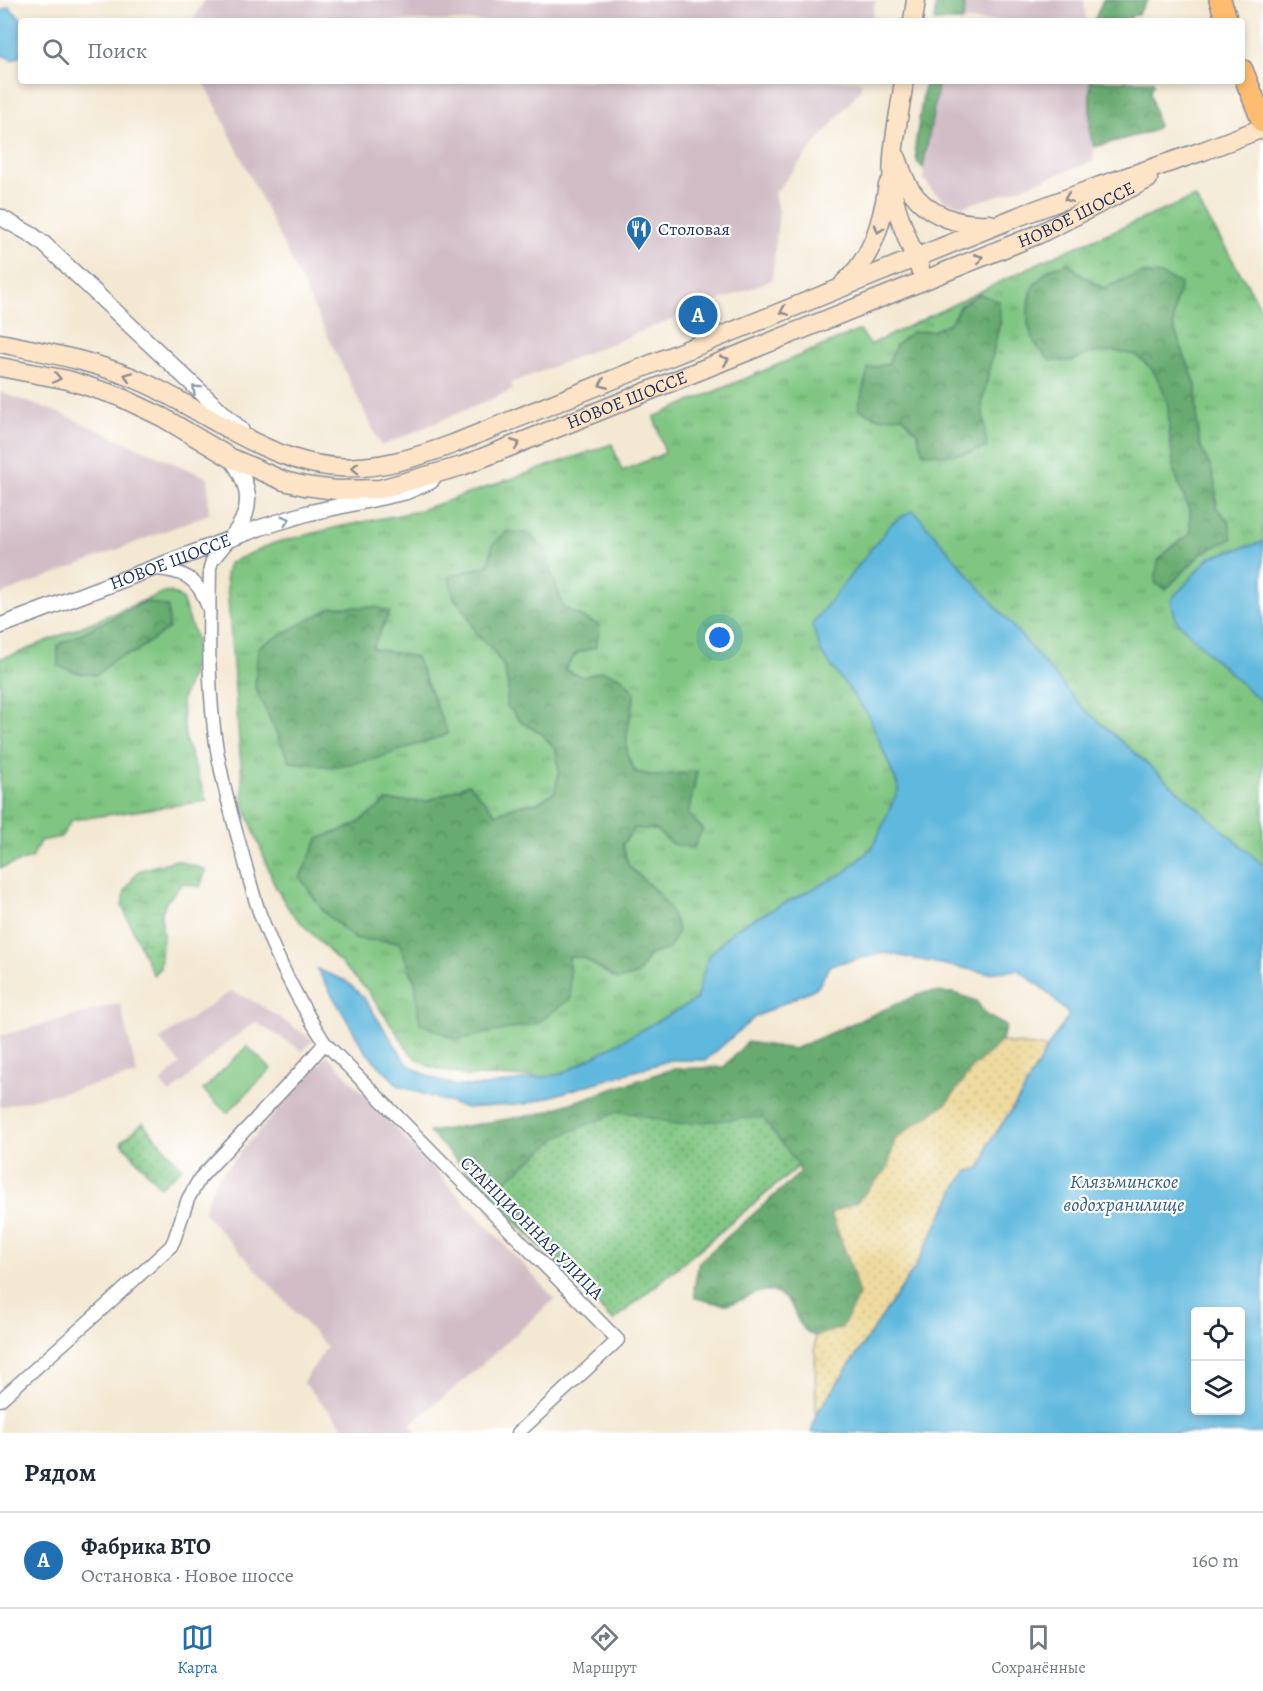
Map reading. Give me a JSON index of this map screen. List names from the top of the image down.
{
  "streets": {
    "main road": ["НОВОЕ ШОССЕ"],
    "street": ["СТАНЦИОННАЯ УЛИЦА"]
  },
  "water": ["Клязьминское водохранилище"],
  "places": {
    "restaurant": ["Столовая"]
  },
  "page": {
    "search": "Поиск",
    "pins": "A",
    "heading": "Рядом",
    "list": [
      {
        "mark": "A",
        "name": "Фабрика ВТО",
        "note": "Остановка · Новое шоссе",
        "value": "160 m"
      }
    ],
    "nav": ["Карта", "Маршрут", "Сохранённые"]
  }
}
